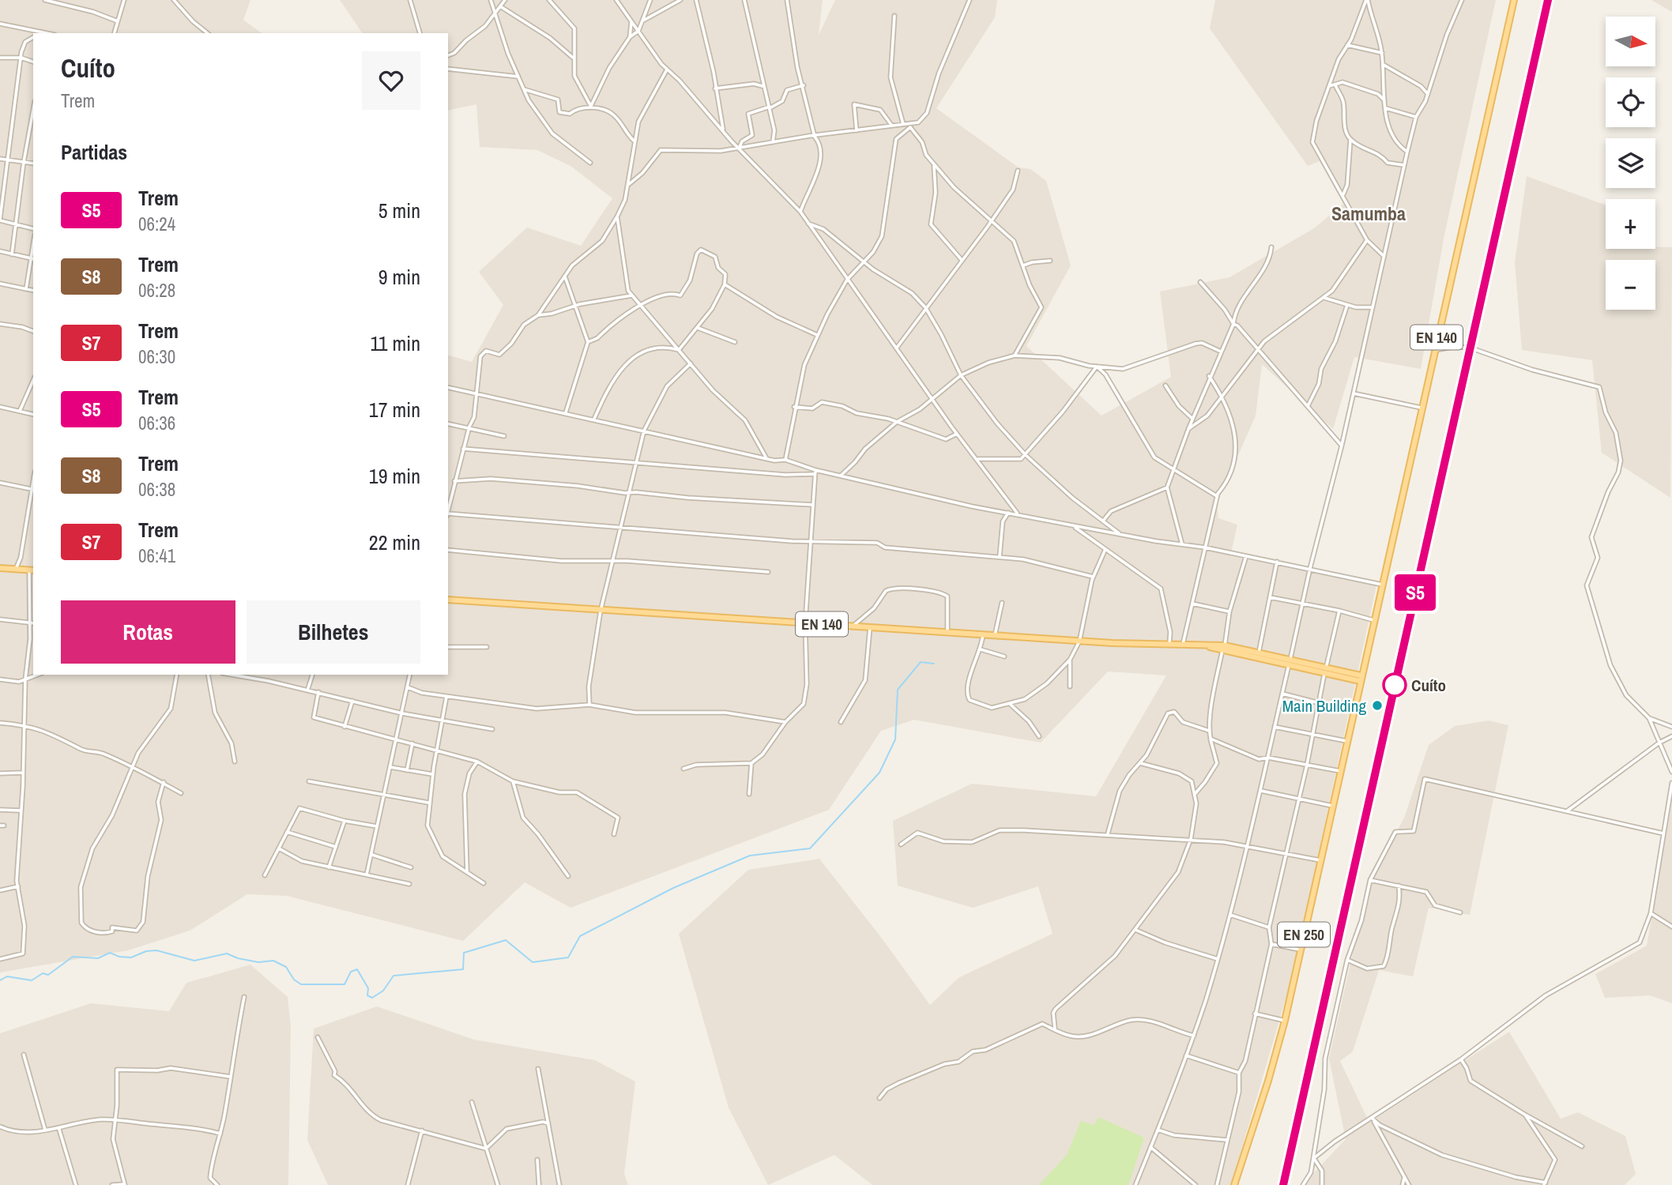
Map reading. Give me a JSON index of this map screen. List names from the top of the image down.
{
  "streets": {
    "main road": ["EN 140", "EN 250"]
  },
  "crossings": [
    ["EN 140", "EN 250"]
  ],
  "districts": ["Samumba"],
  "places": ["Cuíto", "Main Building"],
  "north": "right",
  "page": {
    "on_map": "S5",
    "map_buttons": ["+", "−"],
    "heading": [
      ["Cuíto", "Trem"],
      "Partidas"
    ],
    "list": [
      {
        "mark": "S5",
        "name": "Trem",
        "note": "06:24",
        "value": "5 min"
      },
      {
        "mark": "S8",
        "name": "Trem",
        "note": "06:28",
        "value": "9 min"
      },
      {
        "mark": "S7",
        "name": "Trem",
        "note": "06:30",
        "value": "11 min"
      },
      {
        "mark": "S5",
        "name": "Trem",
        "note": "06:36",
        "value": "17 min"
      },
      {
        "mark": "S8",
        "name": "Trem",
        "note": "06:38",
        "value": "19 min"
      },
      {
        "mark": "S7",
        "name": "Trem",
        "note": "06:41",
        "value": "22 min"
      }
    ],
    "buttons": ["Rotas", "Bilhetes"]
  }
}
